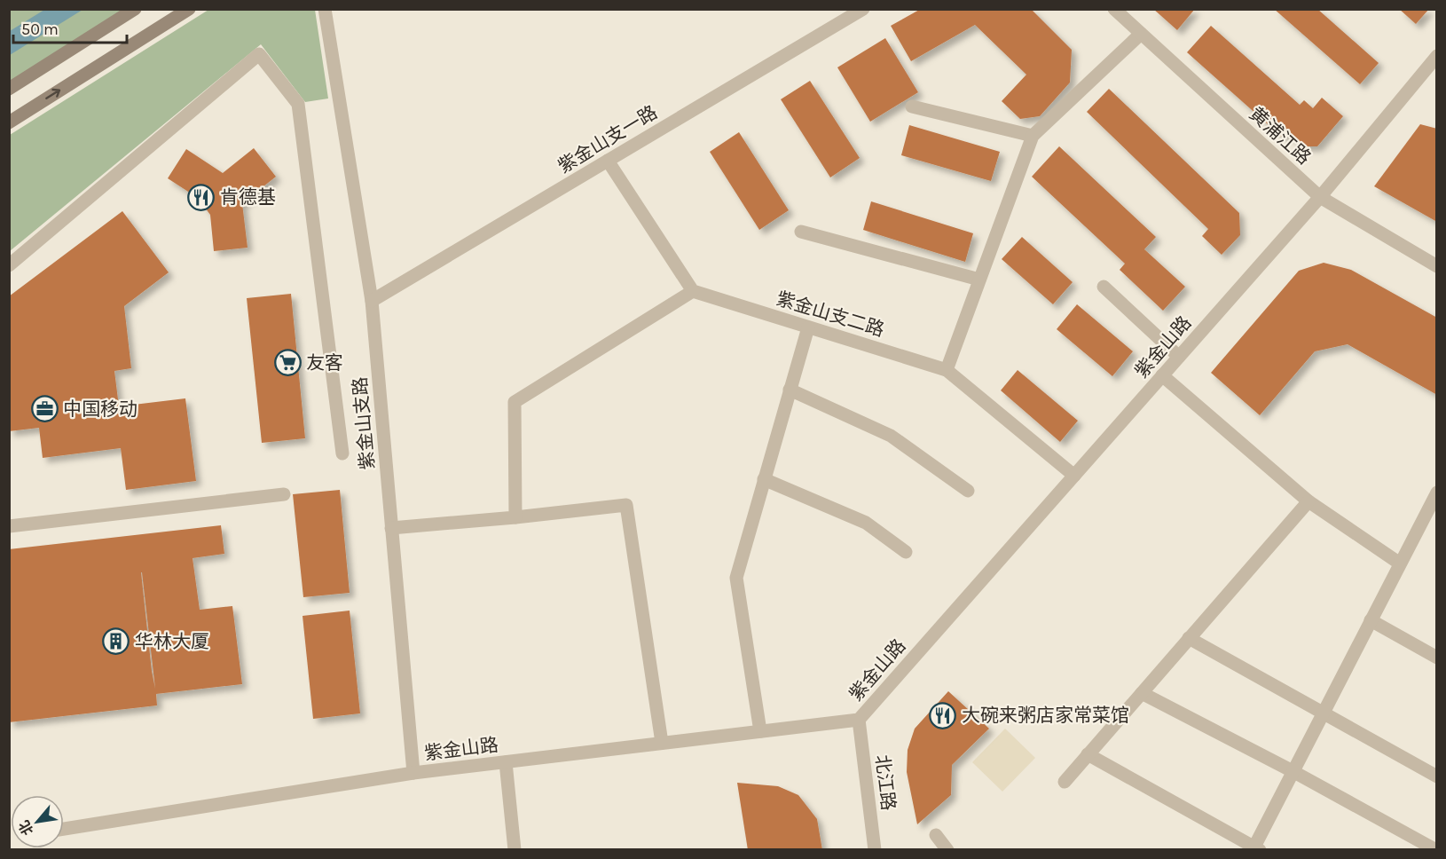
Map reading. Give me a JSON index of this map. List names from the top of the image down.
{
  "streets": {
    "street": [
      "黄浦江路",
      "紫金山支一路",
      "紫金山支二路",
      "紫金山路",
      "紫金山支路",
      "北江路"
    ]
  },
  "crossings": [
    ["黄浦江路", "紫金山路"],
    ["紫金山支一路", "紫金山支路"],
    ["紫金山支二路", "紫金山路"],
    ["紫金山路", "紫金山支路"],
    ["紫金山路", "北江路"]
  ],
  "places": {
    "restaurant": ["肯德基", "大碗来粥店家常菜馆"],
    "supermarket": ["友客"],
    "office": ["中国移动"],
    "building": ["华林大厦"]
  },
  "scale_bar": "50 m",
  "north": "bottom left"
}
